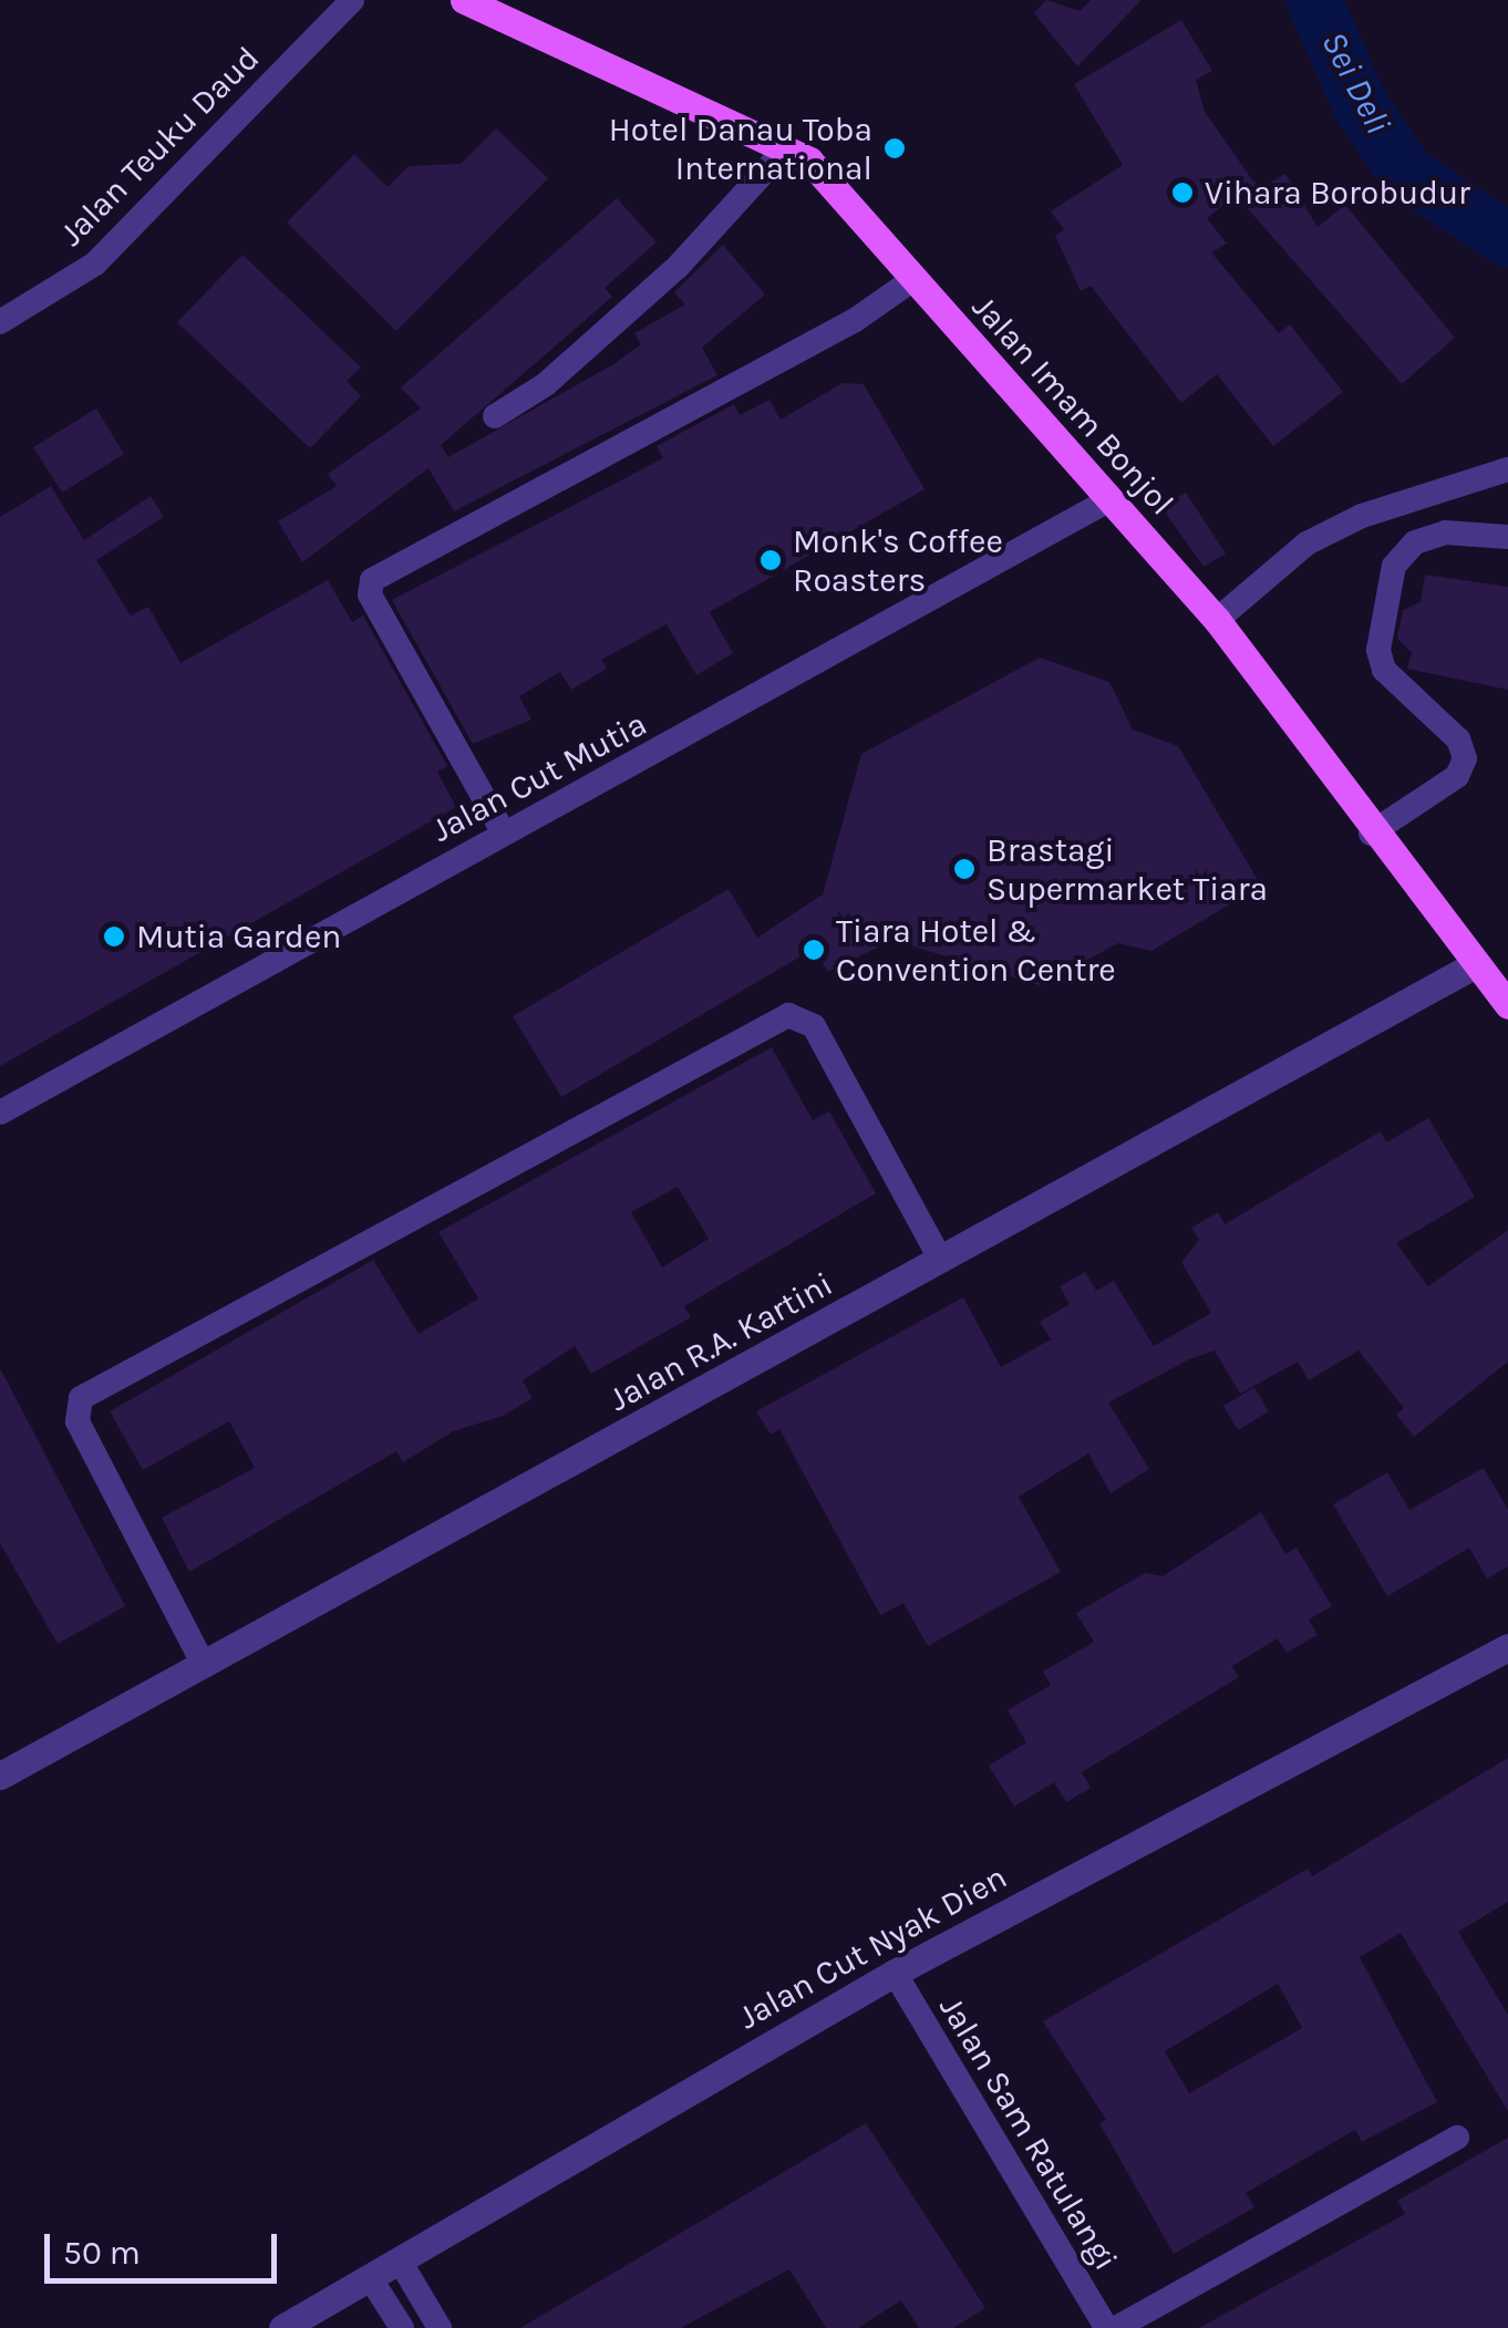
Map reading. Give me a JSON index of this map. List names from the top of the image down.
{
  "streets": {
    "main road": ["Jalan Imam Bonjol"],
    "street": [
      "Jalan Teuku Daud",
      "Jalan Cut Mutia",
      "Jalan R.A. Kartini",
      "Jalan Cut Nyak Dien",
      "Jalan Sam Ratulangi"
    ]
  },
  "crossings": [
    ["Jalan Imam Bonjol", "Jalan Cut Mutia"],
    ["Jalan Imam Bonjol", "Jalan R.A. Kartini"],
    ["Jalan Cut Nyak Dien", "Jalan Sam Ratulangi"]
  ],
  "water": ["Sei Deli"],
  "places": [
    "Hotel Danau Toba International",
    "Vihara Borobudur",
    "Monk's Coffee Roasters",
    "Brastagi Supermarket Tiara",
    "Mutia Garden",
    "Tiara Hotel & Convention Centre"
  ],
  "scale_bar": "50 m"
}
